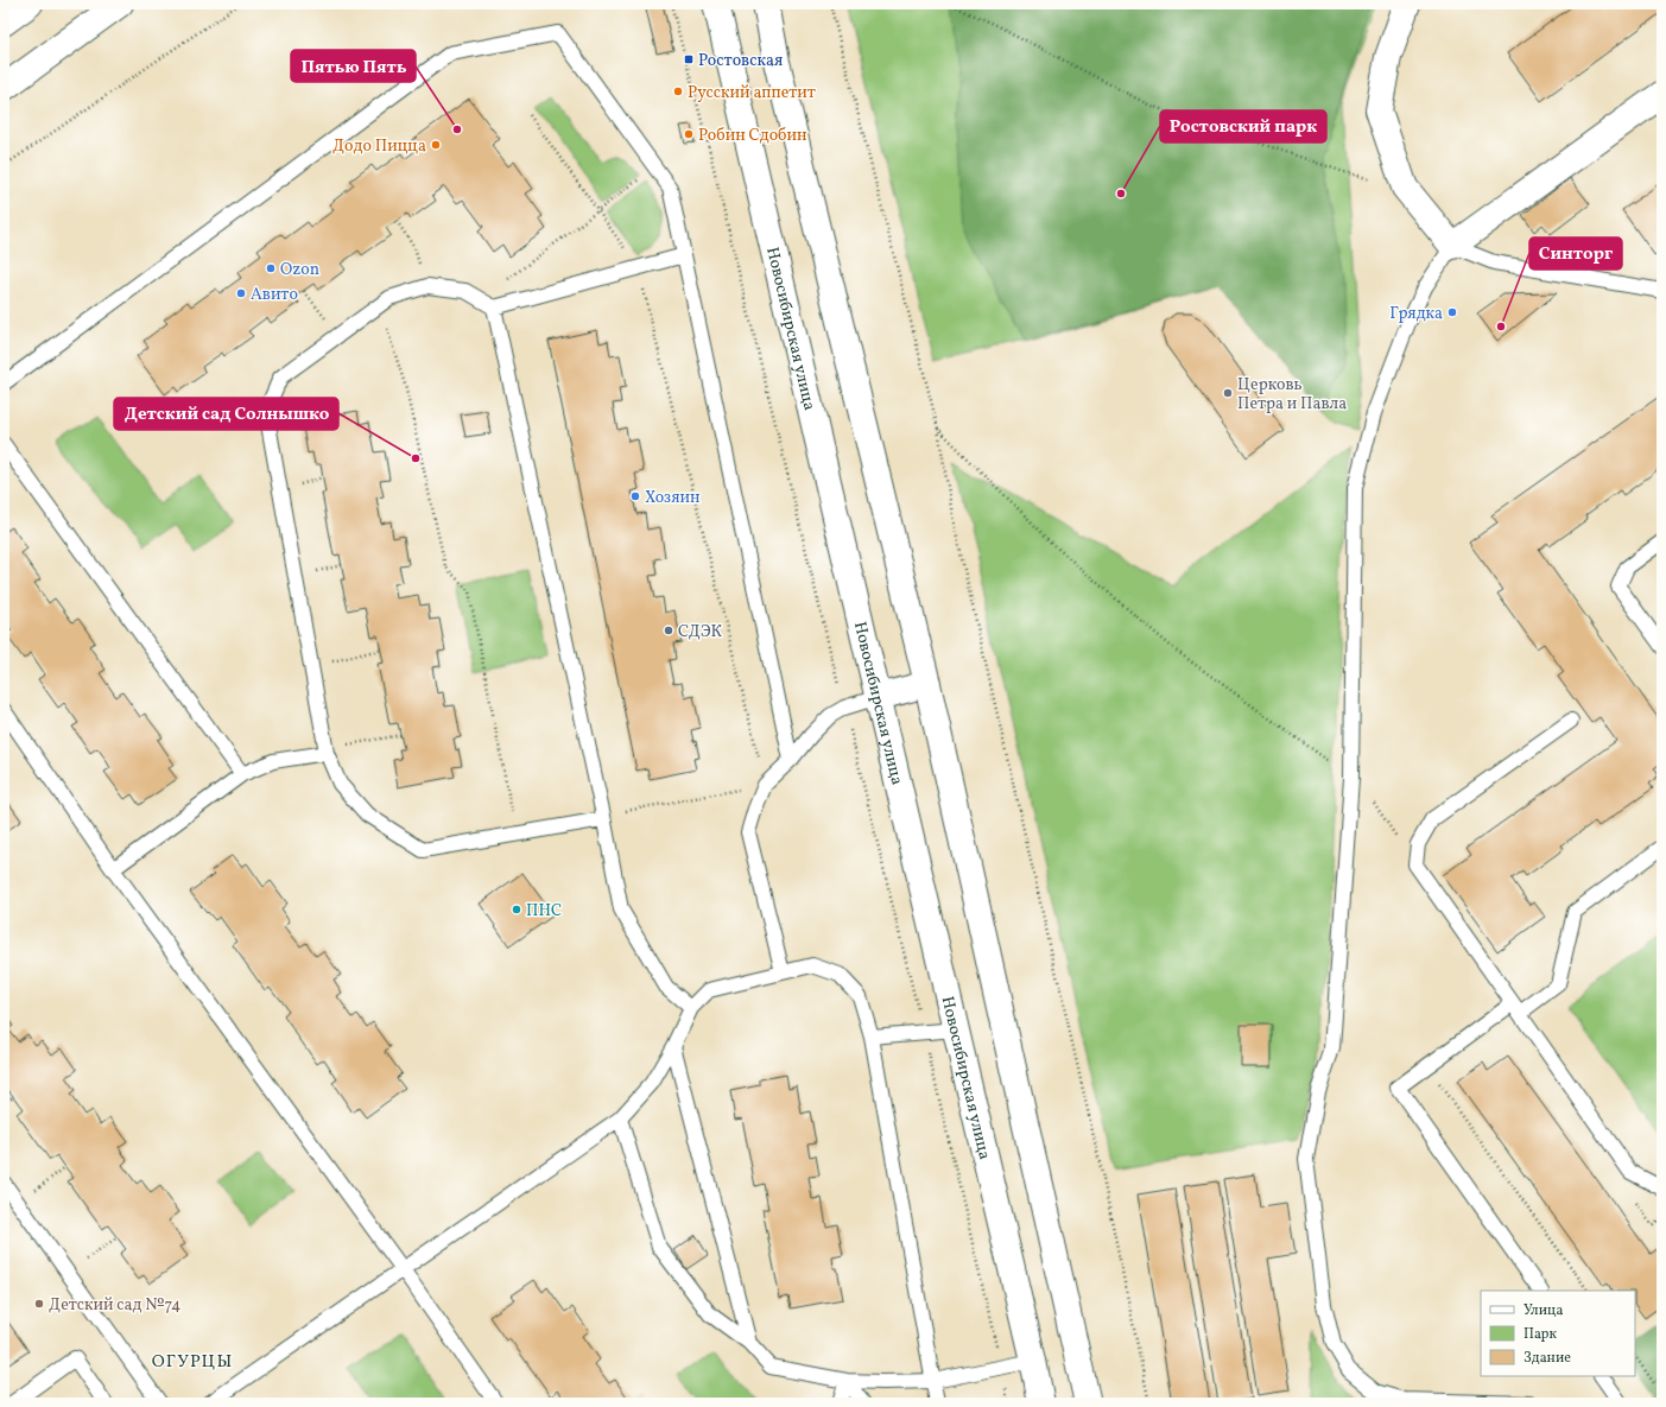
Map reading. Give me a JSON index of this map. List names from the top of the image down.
{
  "streets": {
    "main road": ["Новосибирская улица"]
  },
  "districts": ["ОГУРЦЫ"],
  "places": {
    "transit": ["Ростовская"],
    "other": [
      "Русский аппетит",
      "Пятью Пять",
      "Робин Сдобин",
      "Додо Пицца",
      "Ростовский парк",
      "Ozon",
      "Авито",
      "Грядка",
      "Синторг",
      "Церковь Петра и Павла",
      "Детский сад Солнышко",
      "Хозяин",
      "СДЭК",
      "ПНС",
      "Детский сад №74"
    ]
  },
  "legend": ["Улица", "Парк", "Здание"]
}
